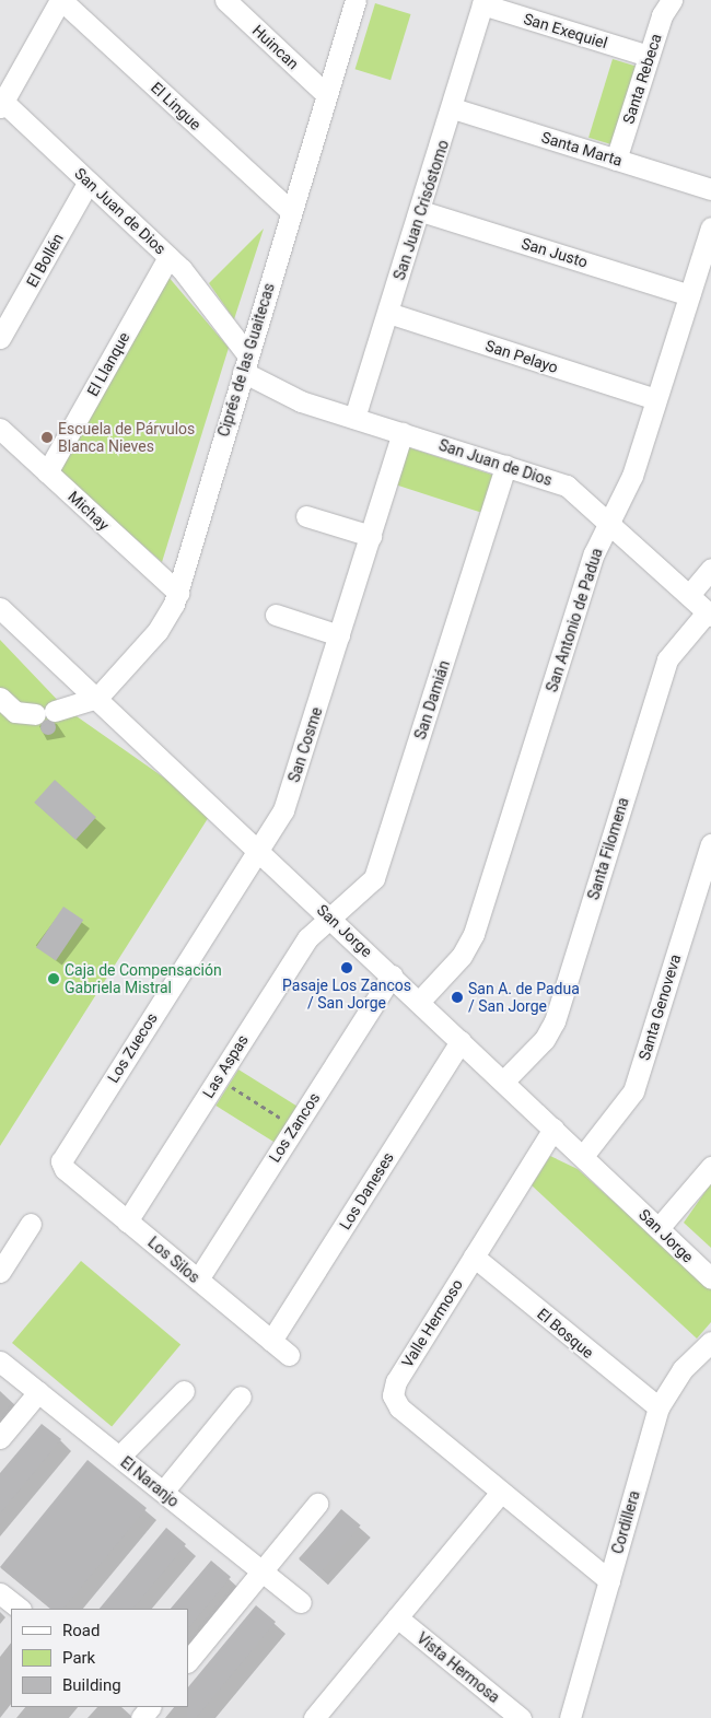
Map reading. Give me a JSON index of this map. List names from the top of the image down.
{
  "streets": {
    "street": [
      "San Exequiel",
      "Huincan",
      "Santa Rebeca",
      "El Lingue",
      "Santa Marta",
      "San Juan Crisóstomo",
      "San Juan de Dios",
      "San Justo",
      "El Bollén",
      "San Pelayo",
      "Ciprés de las Guaitecas",
      "El Llanque",
      "Michay",
      "San Antonio de Padua",
      "San Damián",
      "San Cosme",
      "Santa Filomena",
      "San Jorge",
      "Santa Genoveva",
      "Los Zuecos",
      "Las Aspas",
      "Los Zancos",
      "Los Daneses",
      "Los Silos",
      "Valle Hermoso",
      "El Bosque",
      "El Naranjo",
      "Cordillera",
      "Vista Hermosa"
    ]
  },
  "crossings": [
    ["San Exequiel", "Santa Rebeca"],
    ["San Exequiel", "San Juan Crisóstomo"],
    ["Huincan", "Ciprés de las Guaitecas"],
    ["Santa Rebeca", "Santa Marta"],
    ["El Lingue", "Ciprés de las Guaitecas"],
    ["Santa Marta", "San Juan Crisóstomo"],
    ["San Juan Crisóstomo", "San Juan de Dios"],
    ["San Juan Crisóstomo", "San Justo"],
    ["San Juan Crisóstomo", "San Pelayo"],
    ["San Juan de Dios", "El Bollén"],
    ["San Juan de Dios", "Ciprés de las Guaitecas"],
    ["San Juan de Dios", "El Llanque"],
    ["San Juan de Dios", "San Antonio de Padua"],
    ["San Juan de Dios", "San Damián"],
    ["San Juan de Dios", "San Cosme"],
    ["San Juan de Dios", "Santa Filomena"],
    ["San Justo", "San Antonio de Padua"],
    ["San Pelayo", "San Antonio de Padua"],
    ["Ciprés de las Guaitecas", "Michay"],
    ["Ciprés de las Guaitecas", "San Jorge"],
    ["El Llanque", "Michay"],
    ["San Antonio de Padua", "San Jorge"],
    ["San Damián", "San Jorge"],
    ["San Damián", "Las Aspas"],
    ["San Cosme", "San Jorge"],
    ["San Cosme", "Los Zuecos"],
    ["Santa Filomena", "San Jorge"],
    ["San Jorge", "Santa Genoveva"],
    ["San Jorge", "Los Zuecos"],
    ["San Jorge", "Las Aspas"],
    ["San Jorge", "Los Zancos"],
    ["San Jorge", "Los Daneses"],
    ["San Jorge", "Valle Hermoso"],
    ["Los Zuecos", "Los Silos"],
    ["Las Aspas", "Los Silos"],
    ["Los Zancos", "Los Silos"],
    ["Los Daneses", "Los Silos"],
    ["Valle Hermoso", "El Bosque"],
    ["Valle Hermoso", "Cordillera"],
    ["El Bosque", "Cordillera"]
  ],
  "places": [
    "Escuela de Párvulos Blanca Nieves",
    "Pasaje Los Zancos / San Jorge",
    "Caja de Compensación Gabriela Mistral",
    "San A. de Padua / San Jorge"
  ],
  "legend": ["Road", "Park", "Building"]
}
